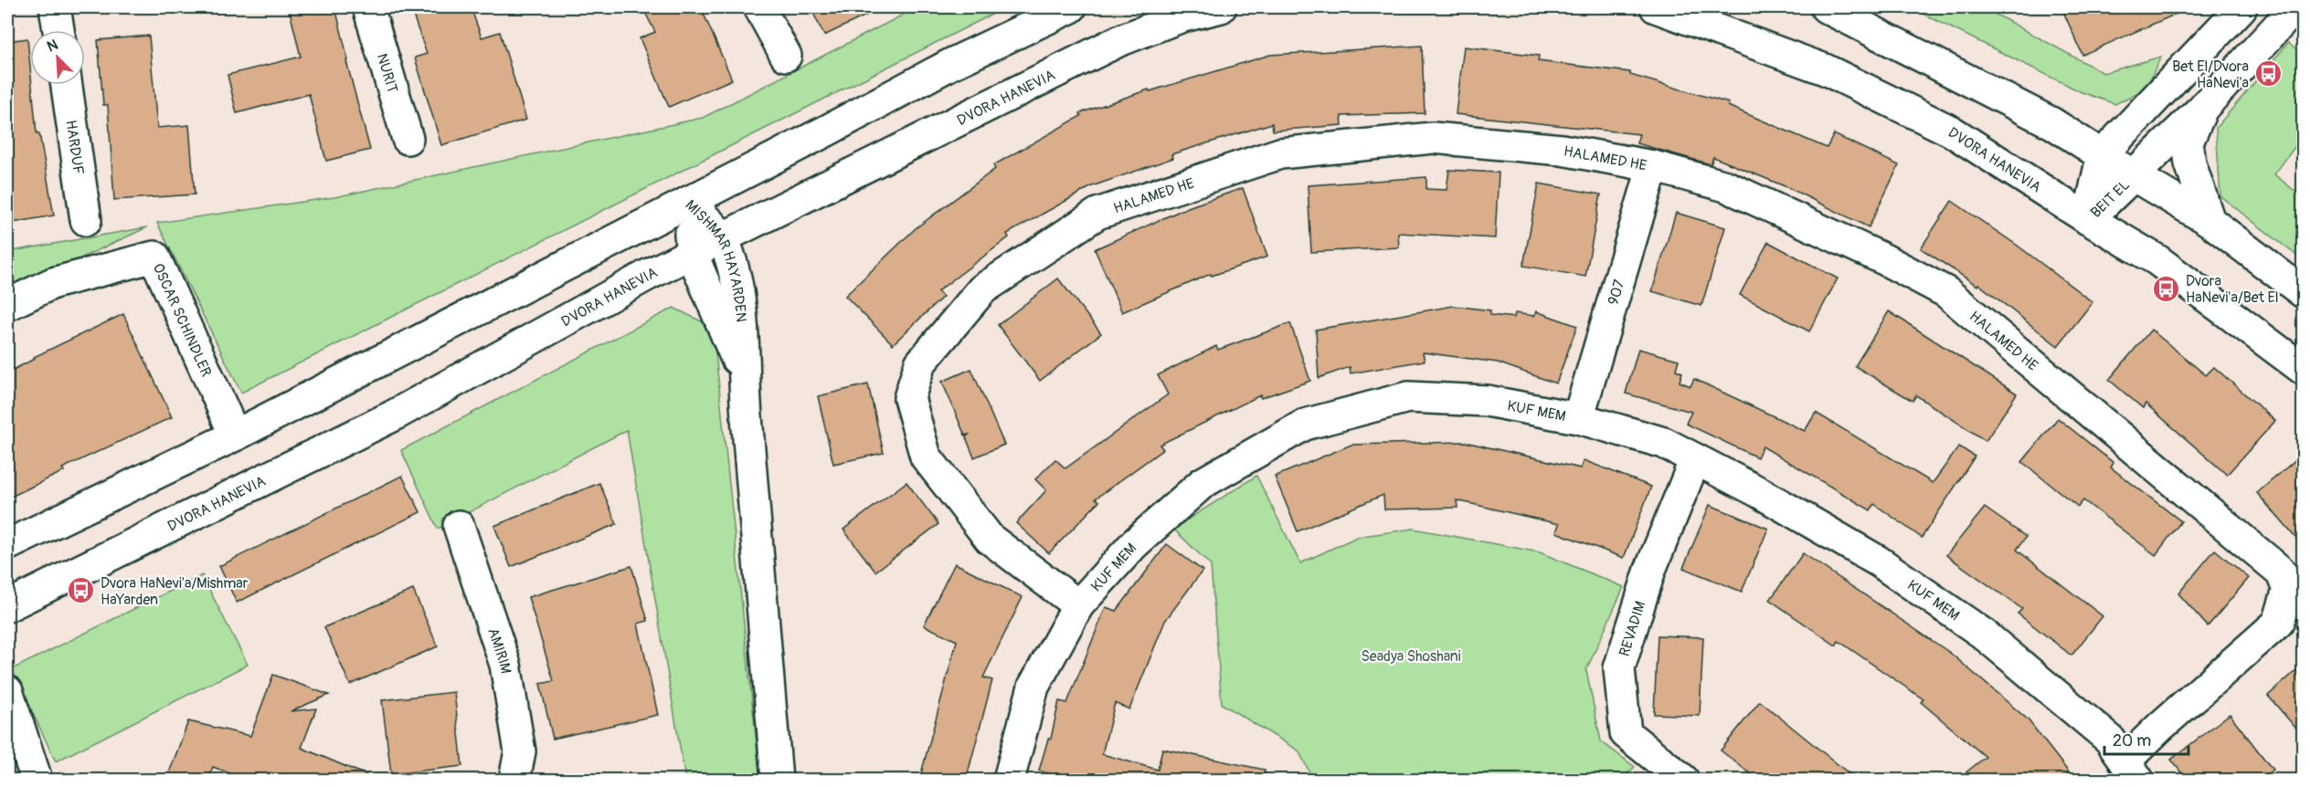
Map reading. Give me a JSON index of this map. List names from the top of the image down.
{
  "streets": {
    "street": [
      "NURIT",
      "DVORA HANEVIA",
      "HARDUF",
      "HALAMED HE",
      "BEIT EL",
      "MISHMAR HAYARDEN",
      "907",
      "OSCAR SCHINDLER",
      "KUF MEM",
      "REVADIM",
      "AMIRIM"
    ]
  },
  "crossings": [
    ["DVORA HANEVIA", "BEIT EL"],
    ["DVORA HANEVIA", "MISHMAR HAYARDEN"],
    ["HALAMED HE", "907"],
    ["HALAMED HE", "KUF MEM"],
    ["907", "KUF MEM"],
    ["KUF MEM", "REVADIM"]
  ],
  "parks": ["Seadya Shoshani"],
  "places": {
    "bus stop": ["Bet El/Dvora HaNevi'a", "Dvora HaNevi'a/Bet El", "Dvora HaNevi'a/Mishmar HaYarden"]
  },
  "scale_bar": "20 m",
  "north": "top left"
}
